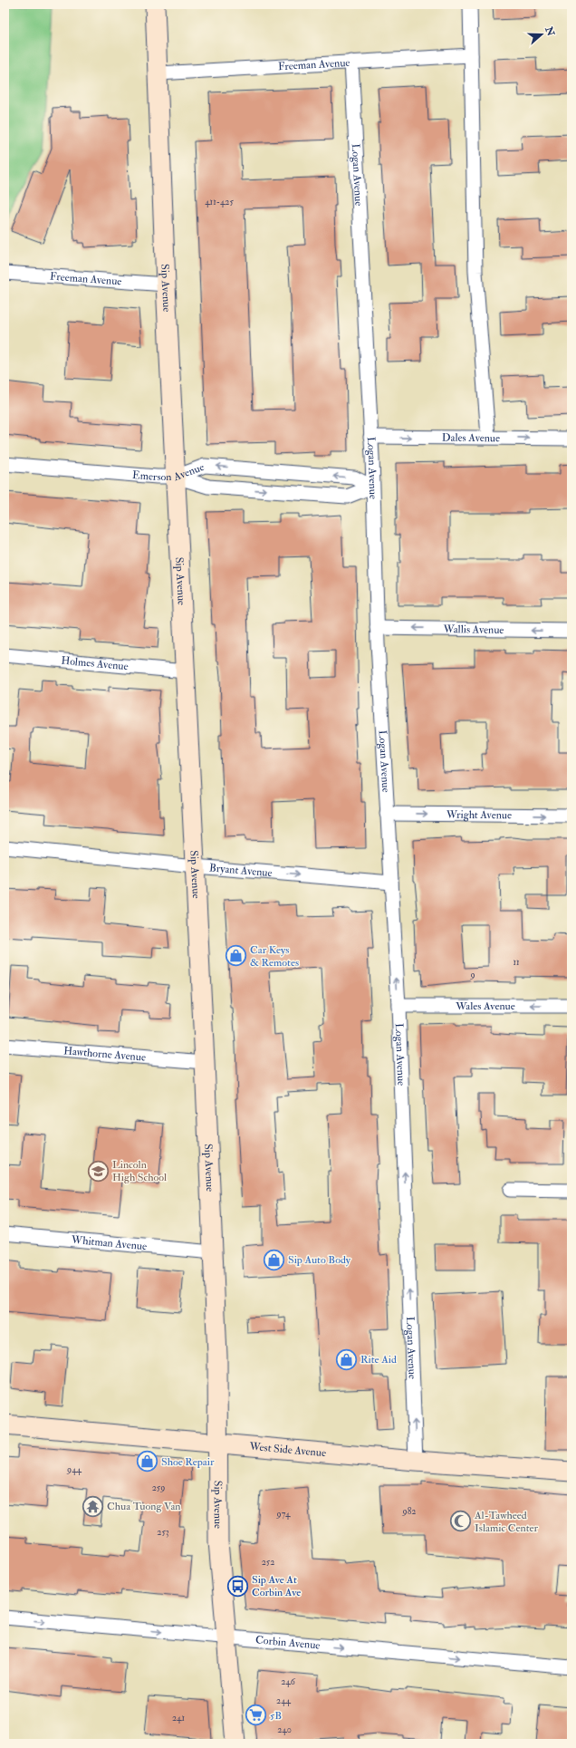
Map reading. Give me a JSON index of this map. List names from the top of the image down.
{
  "streets": {
    "street": [
      "Freeman Avenue",
      "Logan Avenue",
      "Sip Avenue",
      "Dales Avenue",
      "Emerson Avenue",
      "Wallis Avenue",
      "Holmes Avenue",
      "Wright Avenue",
      "Bryant Avenue",
      "Wales Avenue",
      "Hawthorne Avenue",
      "Whitman Avenue",
      "West Side Avenue",
      "Corbin Avenue"
    ]
  },
  "crossings": [
    ["Freeman Avenue", "Logan Avenue"],
    ["Freeman Avenue", "Sip Avenue"],
    ["Logan Avenue", "Dales Avenue"],
    ["Logan Avenue", "Emerson Avenue"],
    ["Logan Avenue", "Wallis Avenue"],
    ["Logan Avenue", "Wright Avenue"],
    ["Logan Avenue", "Bryant Avenue"],
    ["Logan Avenue", "Wales Avenue"],
    ["Logan Avenue", "West Side Avenue"],
    ["Sip Avenue", "Emerson Avenue"],
    ["Sip Avenue", "Holmes Avenue"],
    ["Sip Avenue", "Bryant Avenue"],
    ["Sip Avenue", "Hawthorne Avenue"],
    ["Sip Avenue", "Whitman Avenue"],
    ["Sip Avenue", "West Side Avenue"],
    ["Sip Avenue", "Corbin Avenue"]
  ],
  "one_way": [
    "Logan Avenue",
    "Dales Avenue",
    "Wallis Avenue",
    "Wright Avenue",
    "Bryant Avenue",
    "Wales Avenue",
    "Corbin Avenue"
  ],
  "places": {
    "shop": [
      "Car Keys & Remotes",
      "Sip Auto Body",
      "Rite Aid",
      "Shoe Repair"
    ],
    "school or university": ["Lincoln High School"],
    "temple": ["Chua Tuong Van"],
    "mosque": ["Al-Tawheed Islamic Center"],
    "bus stop": ["Sip Ave At Corbin Ave"],
    "supermarket": ["5B"]
  },
  "house_numbers": [
    "411-425",
    "11",
    "9",
    "944",
    "259",
    "982",
    "974",
    "253",
    "252",
    "246",
    "244",
    "241",
    "240"
  ],
  "north": "right"
}
